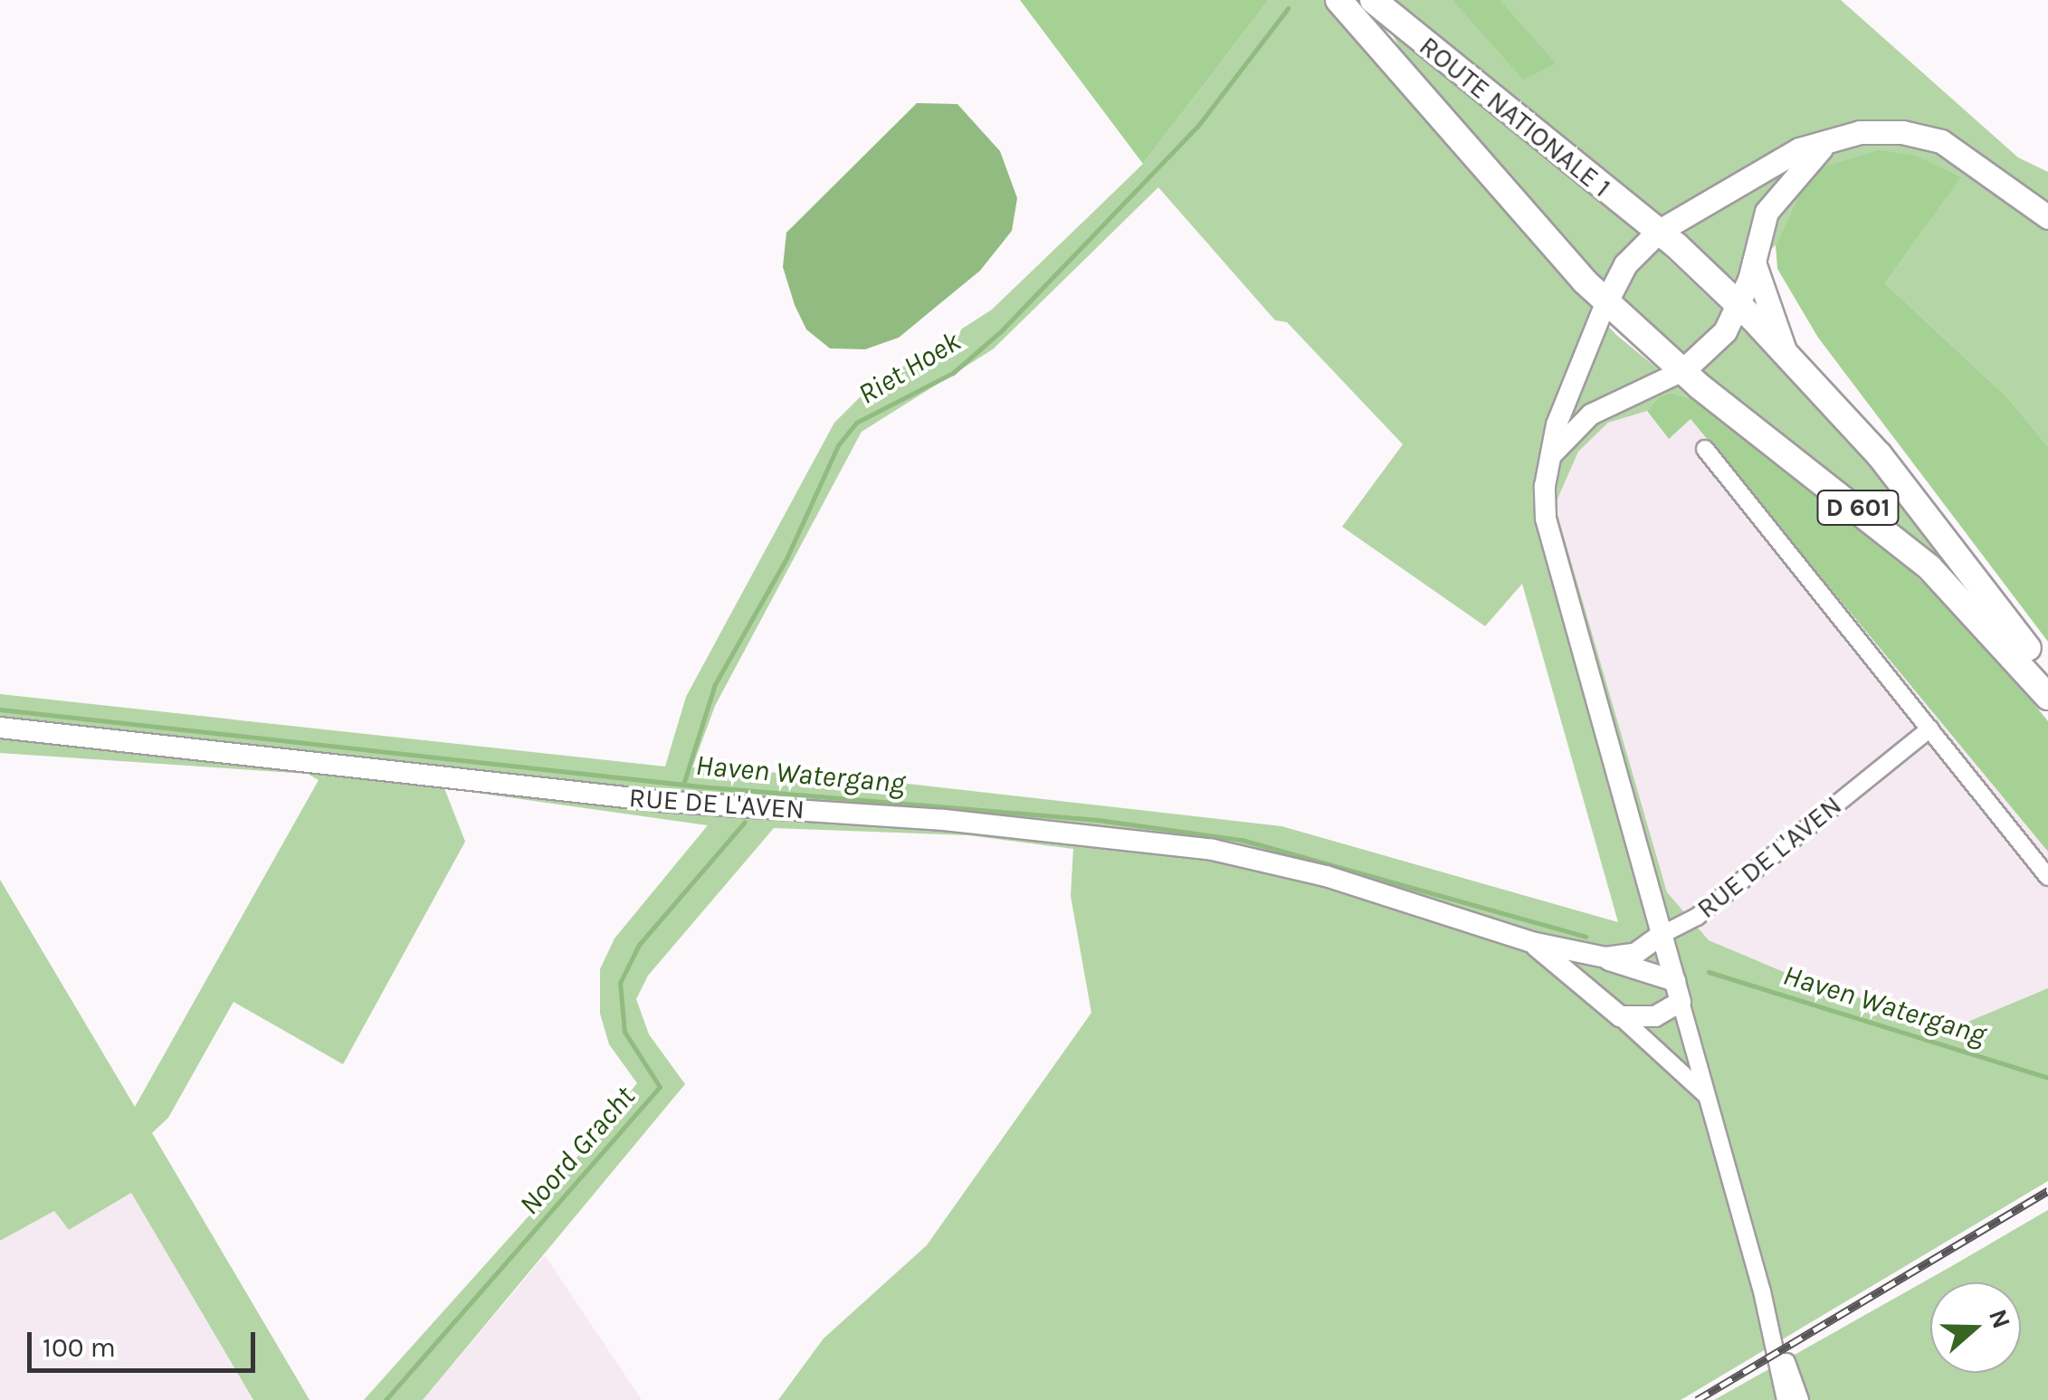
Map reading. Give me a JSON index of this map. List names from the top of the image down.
{
  "streets": {
    "main road": ["ROUTE NATIONALE 1", "D 601"],
    "street": ["RUE DE L'AVEN"]
  },
  "crossings": [
    ["ROUTE NATIONALE 1", "D 601"]
  ],
  "water": ["Riet Hoek", "Haven Watergang", "Noord Gracht"],
  "scale_bar": "100 m",
  "north": "right"
}
